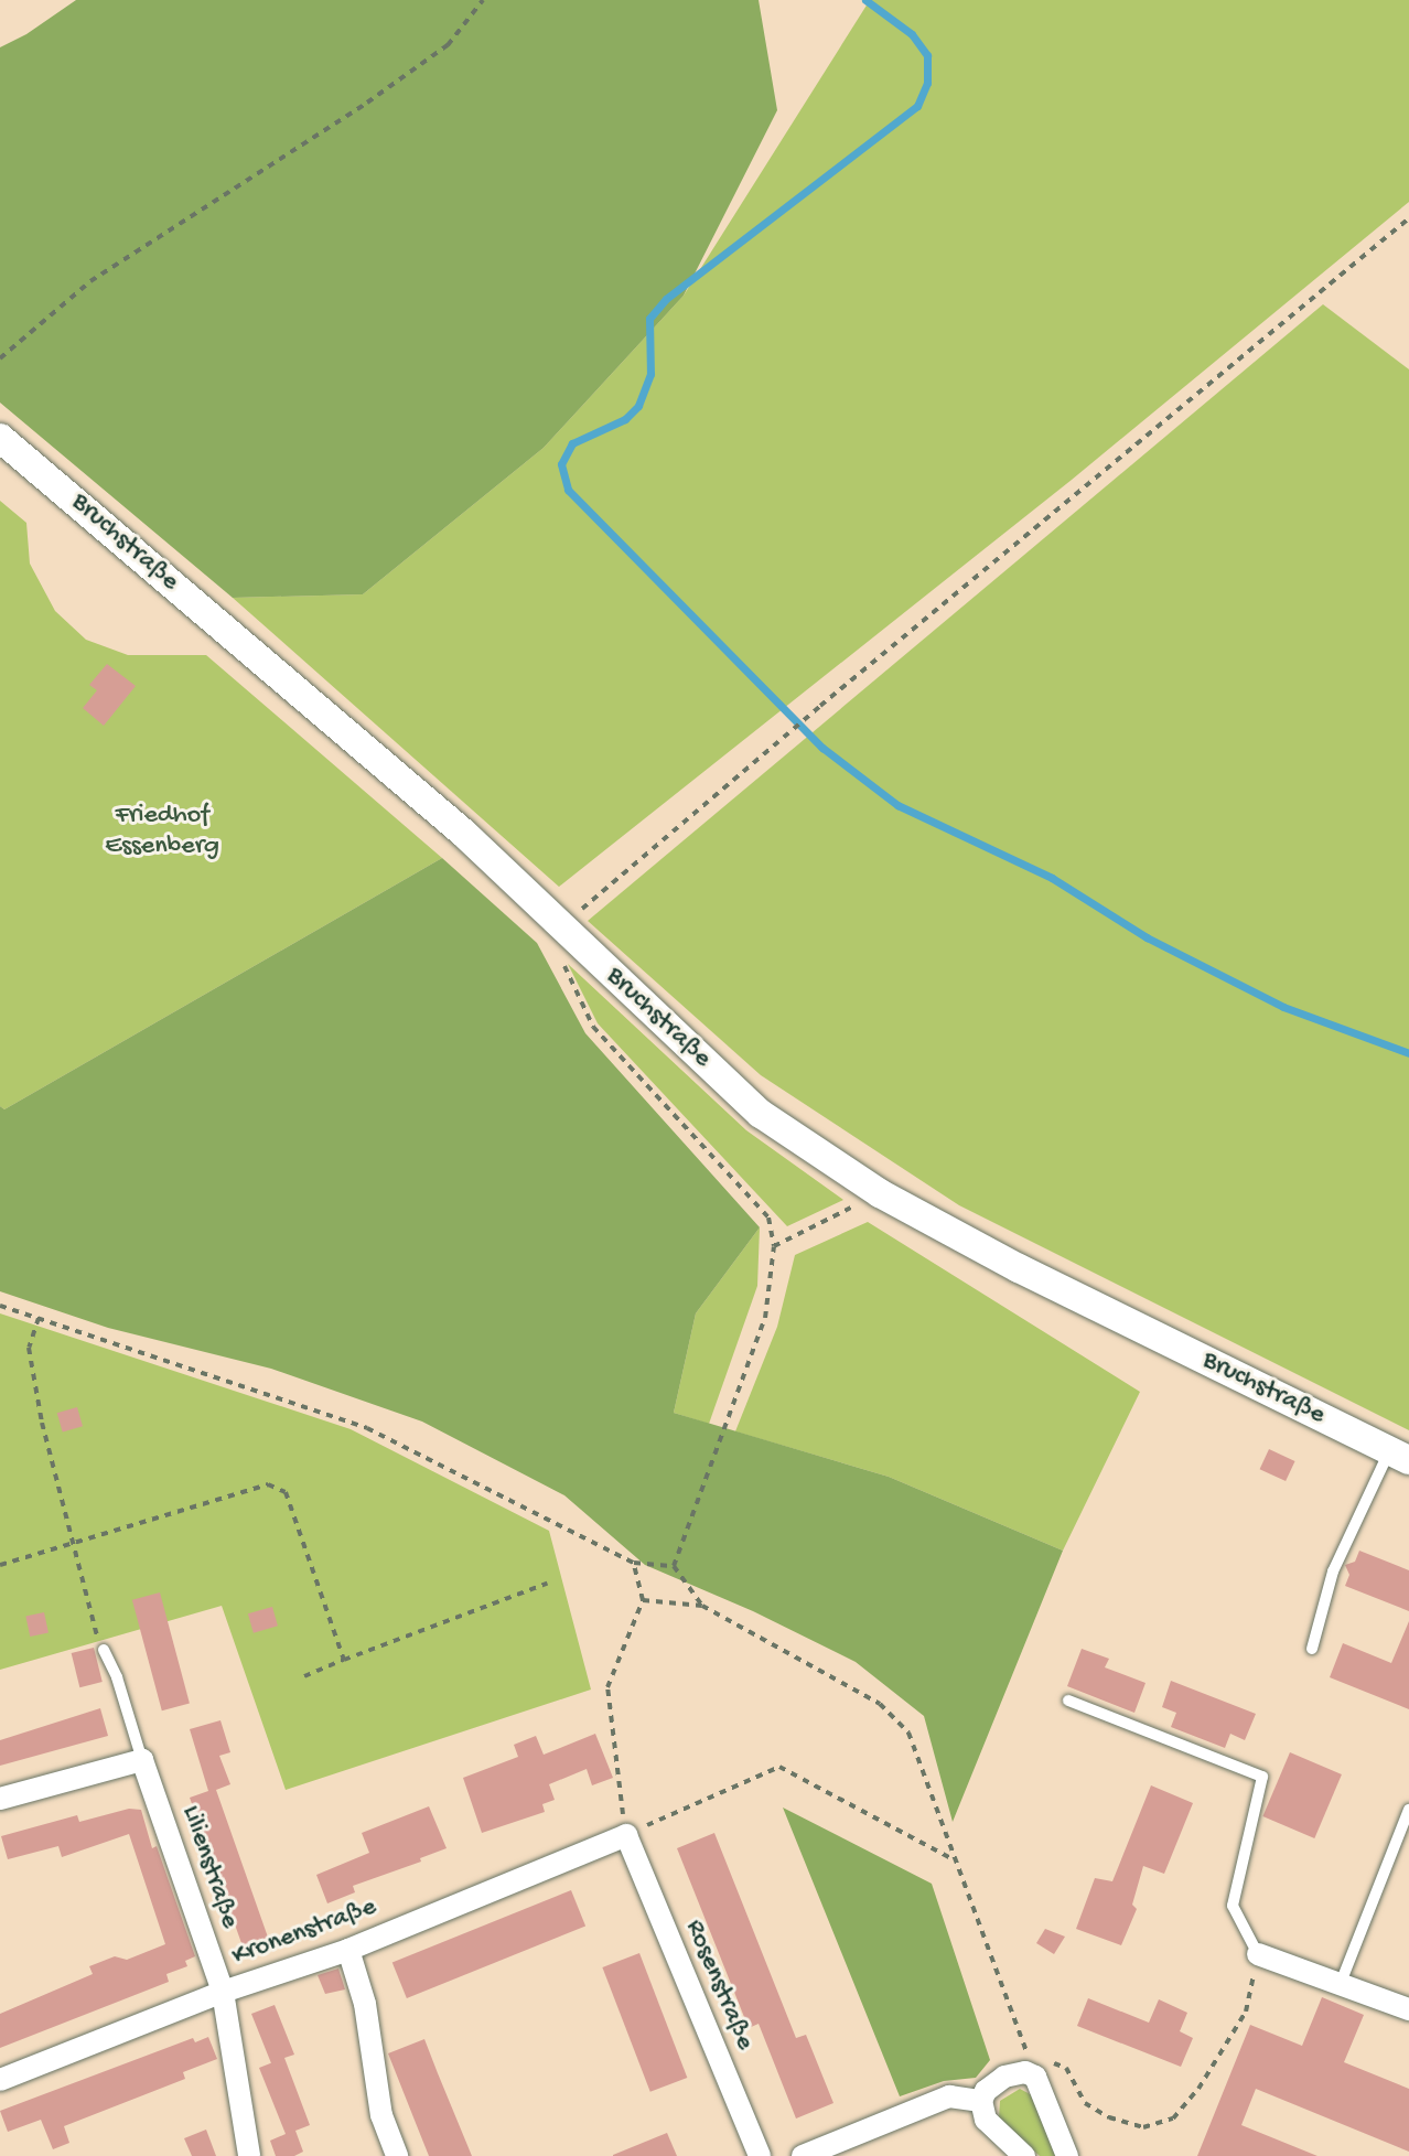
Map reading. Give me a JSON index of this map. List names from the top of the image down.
{
  "streets": {
    "street": [
      "Bruchstraße",
      "Lilienstraße",
      "Kronenstraße",
      "Rosenstraße"
    ]
  },
  "crossings": [
    ["Lilienstraße", "Kronenstraße"],
    ["Kronenstraße", "Rosenstraße"]
  ],
  "parks": ["Friedhof Essenberg"]
}
